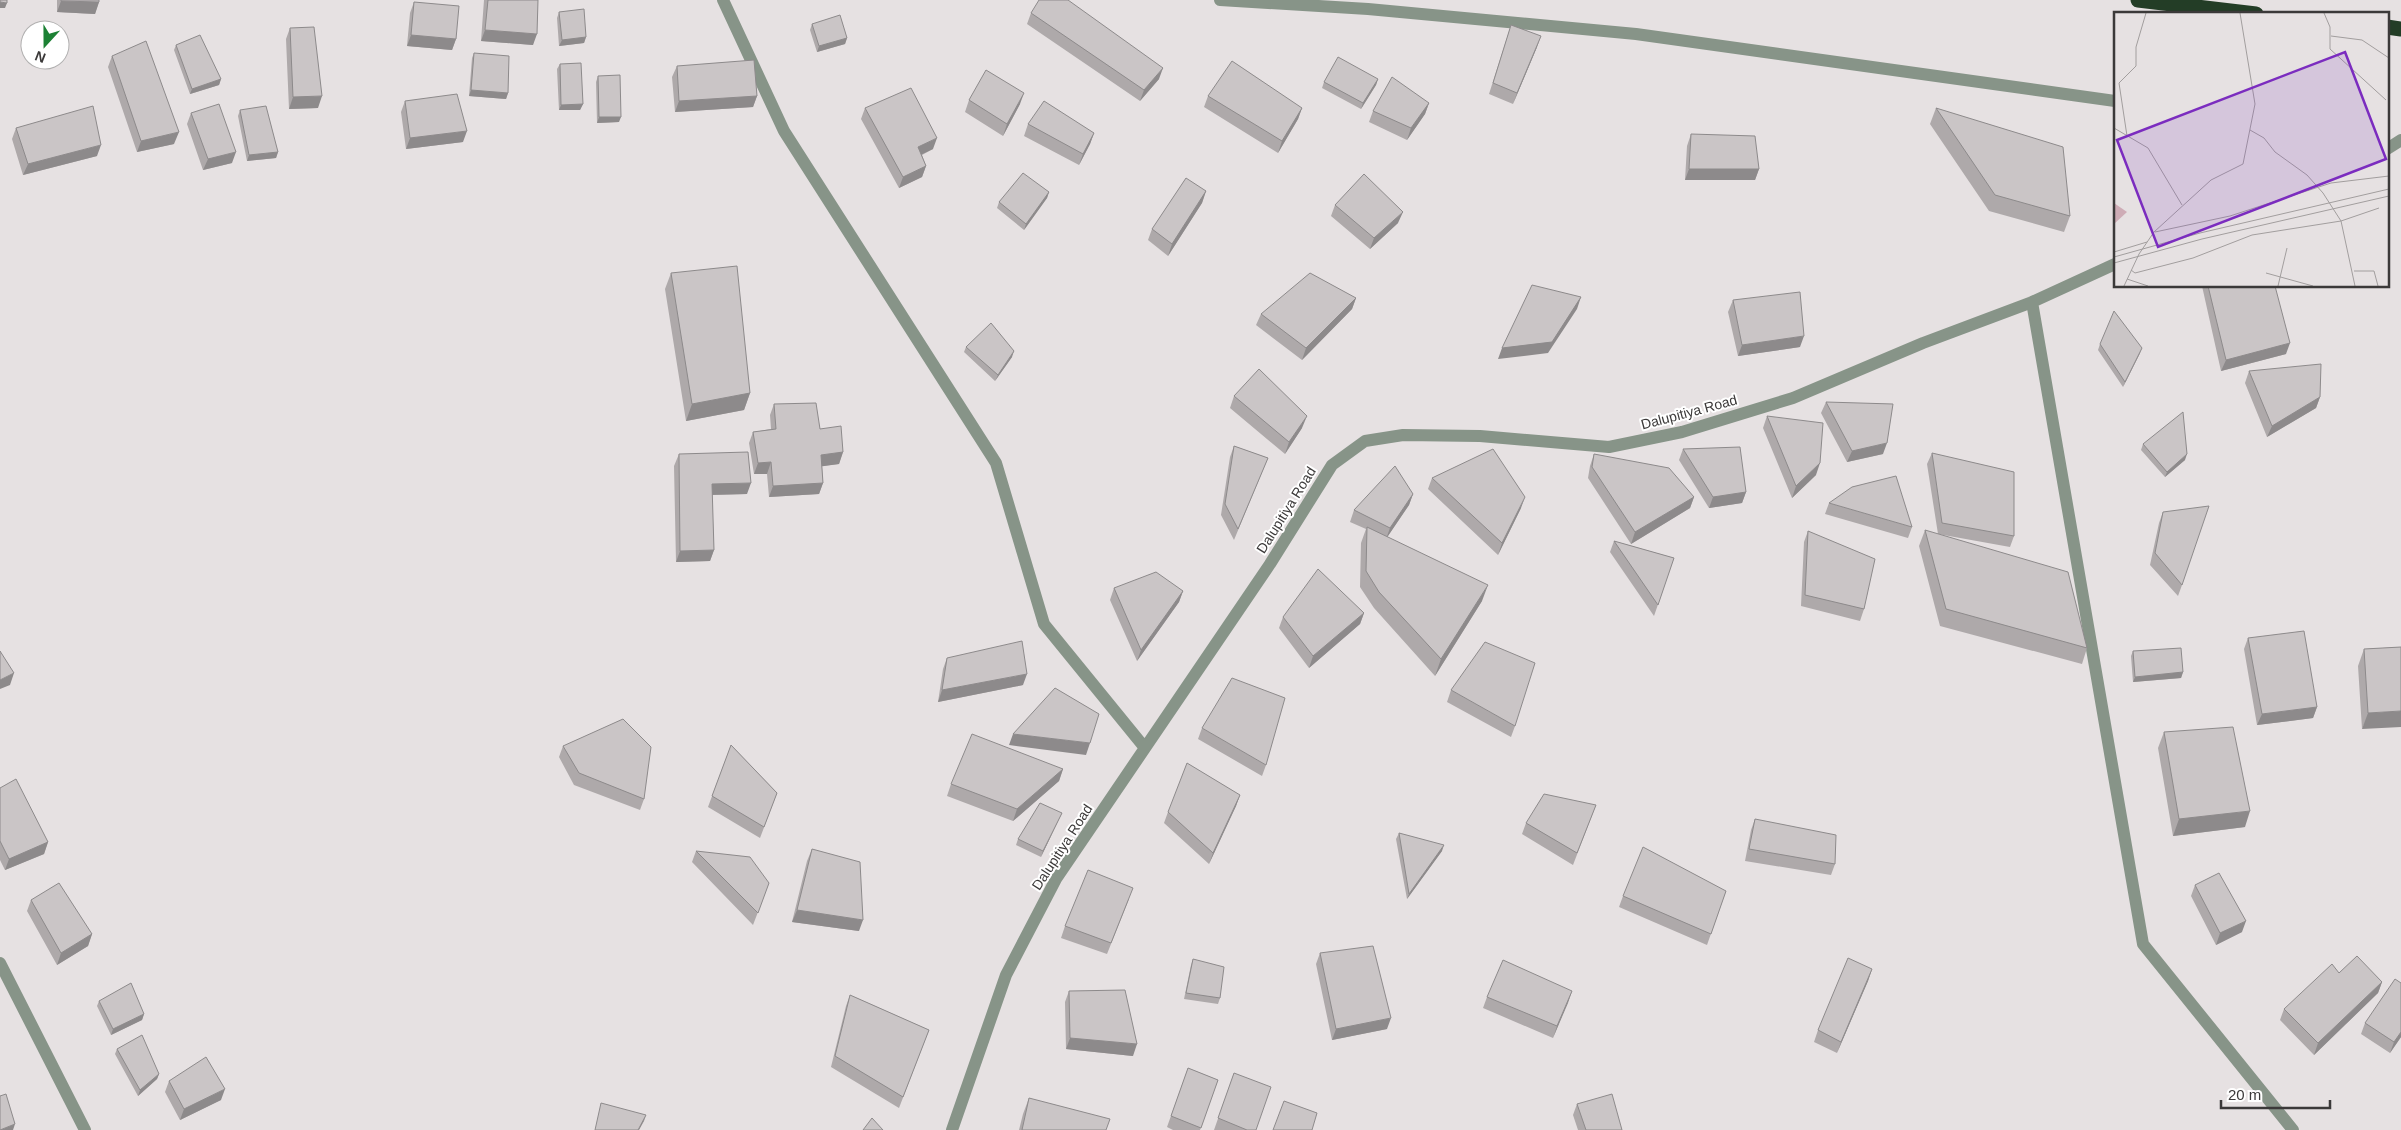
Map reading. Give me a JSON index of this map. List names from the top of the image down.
{
  "streets": {
    "street": ["Dalupitiya Road"]
  },
  "scale_bar": "20 m",
  "north": "bottom"
}
